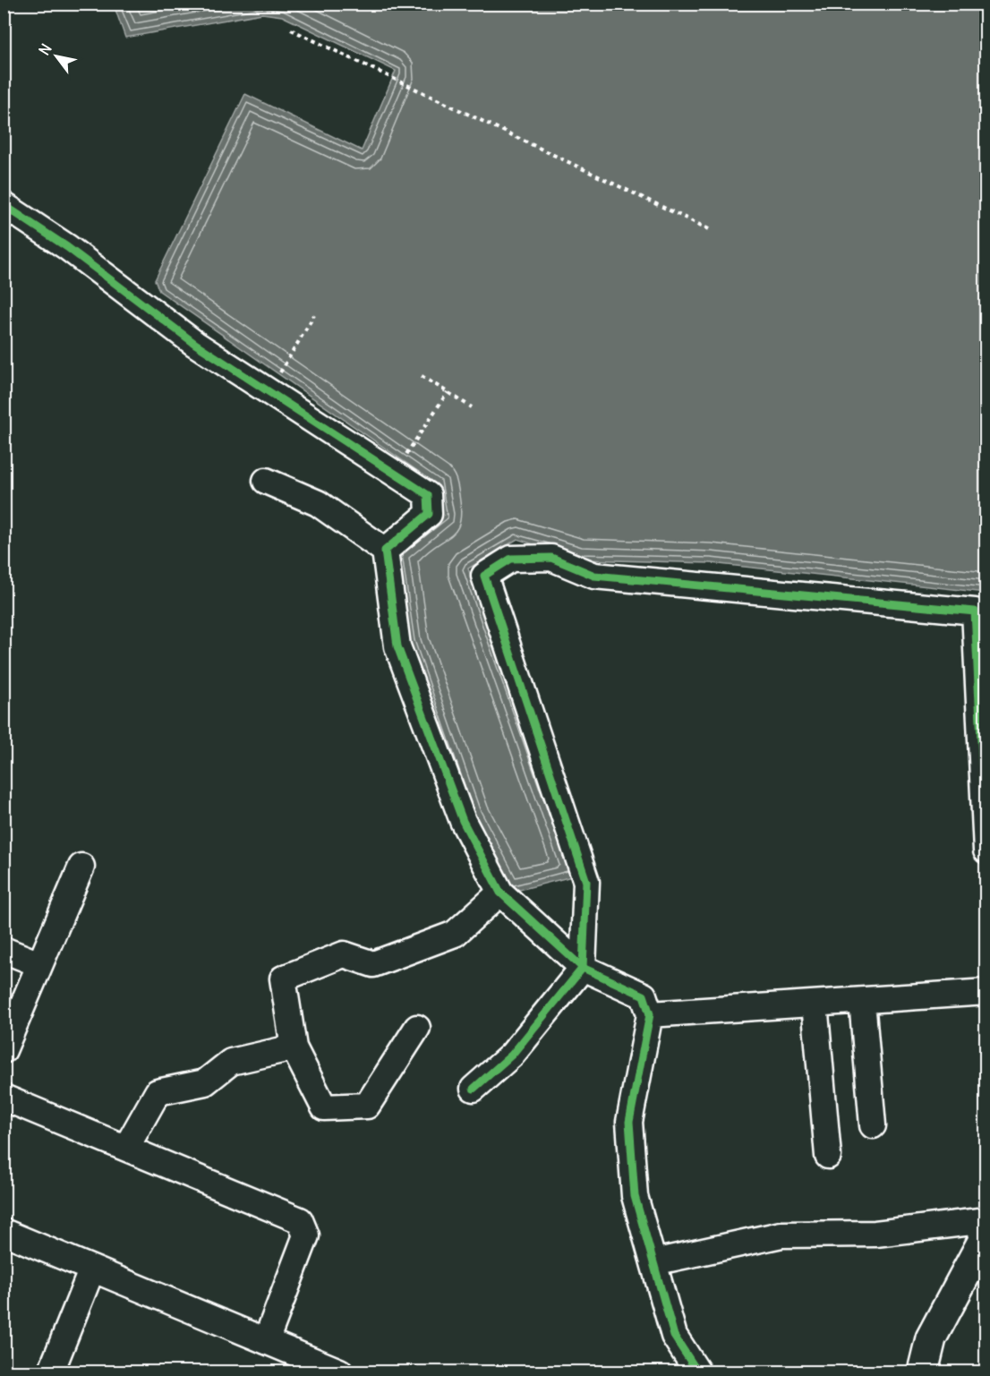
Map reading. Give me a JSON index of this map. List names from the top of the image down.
{
  "north": "top left"
}
